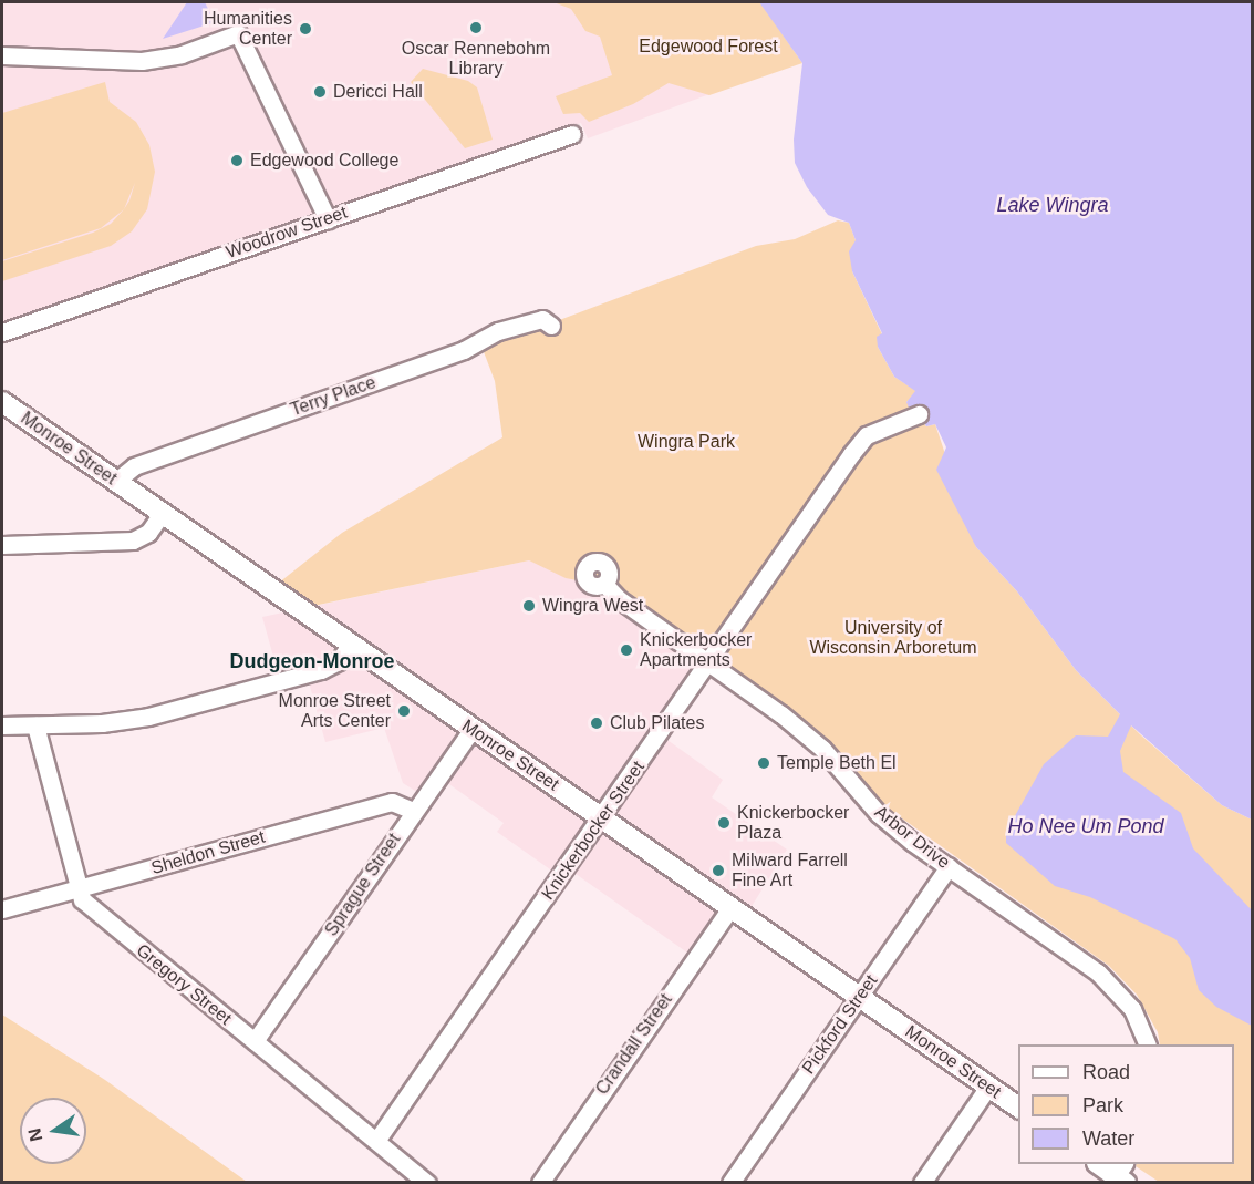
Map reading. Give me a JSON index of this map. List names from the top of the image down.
{
  "streets": {
    "main road": ["Monroe Street"],
    "street": [
      "Woodrow Street",
      "Terry Place",
      "Knickerbocker Street",
      "Arbor Drive",
      "Sheldon Street",
      "Sprague Street",
      "Gregory Street",
      "Pickford Street",
      "Crandall Street"
    ]
  },
  "crossings": [
    ["Terry Place", "Monroe Street"],
    ["Monroe Street", "Knickerbocker Street"],
    ["Monroe Street", "Sprague Street"],
    ["Monroe Street", "Pickford Street"],
    ["Monroe Street", "Crandall Street"],
    ["Knickerbocker Street", "Arbor Drive"],
    ["Knickerbocker Street", "Gregory Street"],
    ["Arbor Drive", "Pickford Street"],
    ["Sheldon Street", "Sprague Street"],
    ["Sheldon Street", "Gregory Street"],
    ["Sprague Street", "Gregory Street"]
  ],
  "districts": ["Dudgeon-Monroe"],
  "water": ["Lake Wingra", "Ho Nee Um Pond"],
  "parks": ["Edgewood Forest", "Wingra Park", "University of Wisconsin Arboretum"],
  "places": [
    "Oscar Rennebohm Library",
    "Humanities Center",
    "Dericci Hall",
    "Edgewood College",
    "Wingra West",
    "Knickerbocker Apartments",
    "Monroe Street Arts Center",
    "Club Pilates",
    "Temple Beth El",
    "Knickerbocker Plaza",
    "Milward Farrell Fine Art"
  ],
  "legend": ["Road", "Park", "Water"],
  "north": "left"
}
